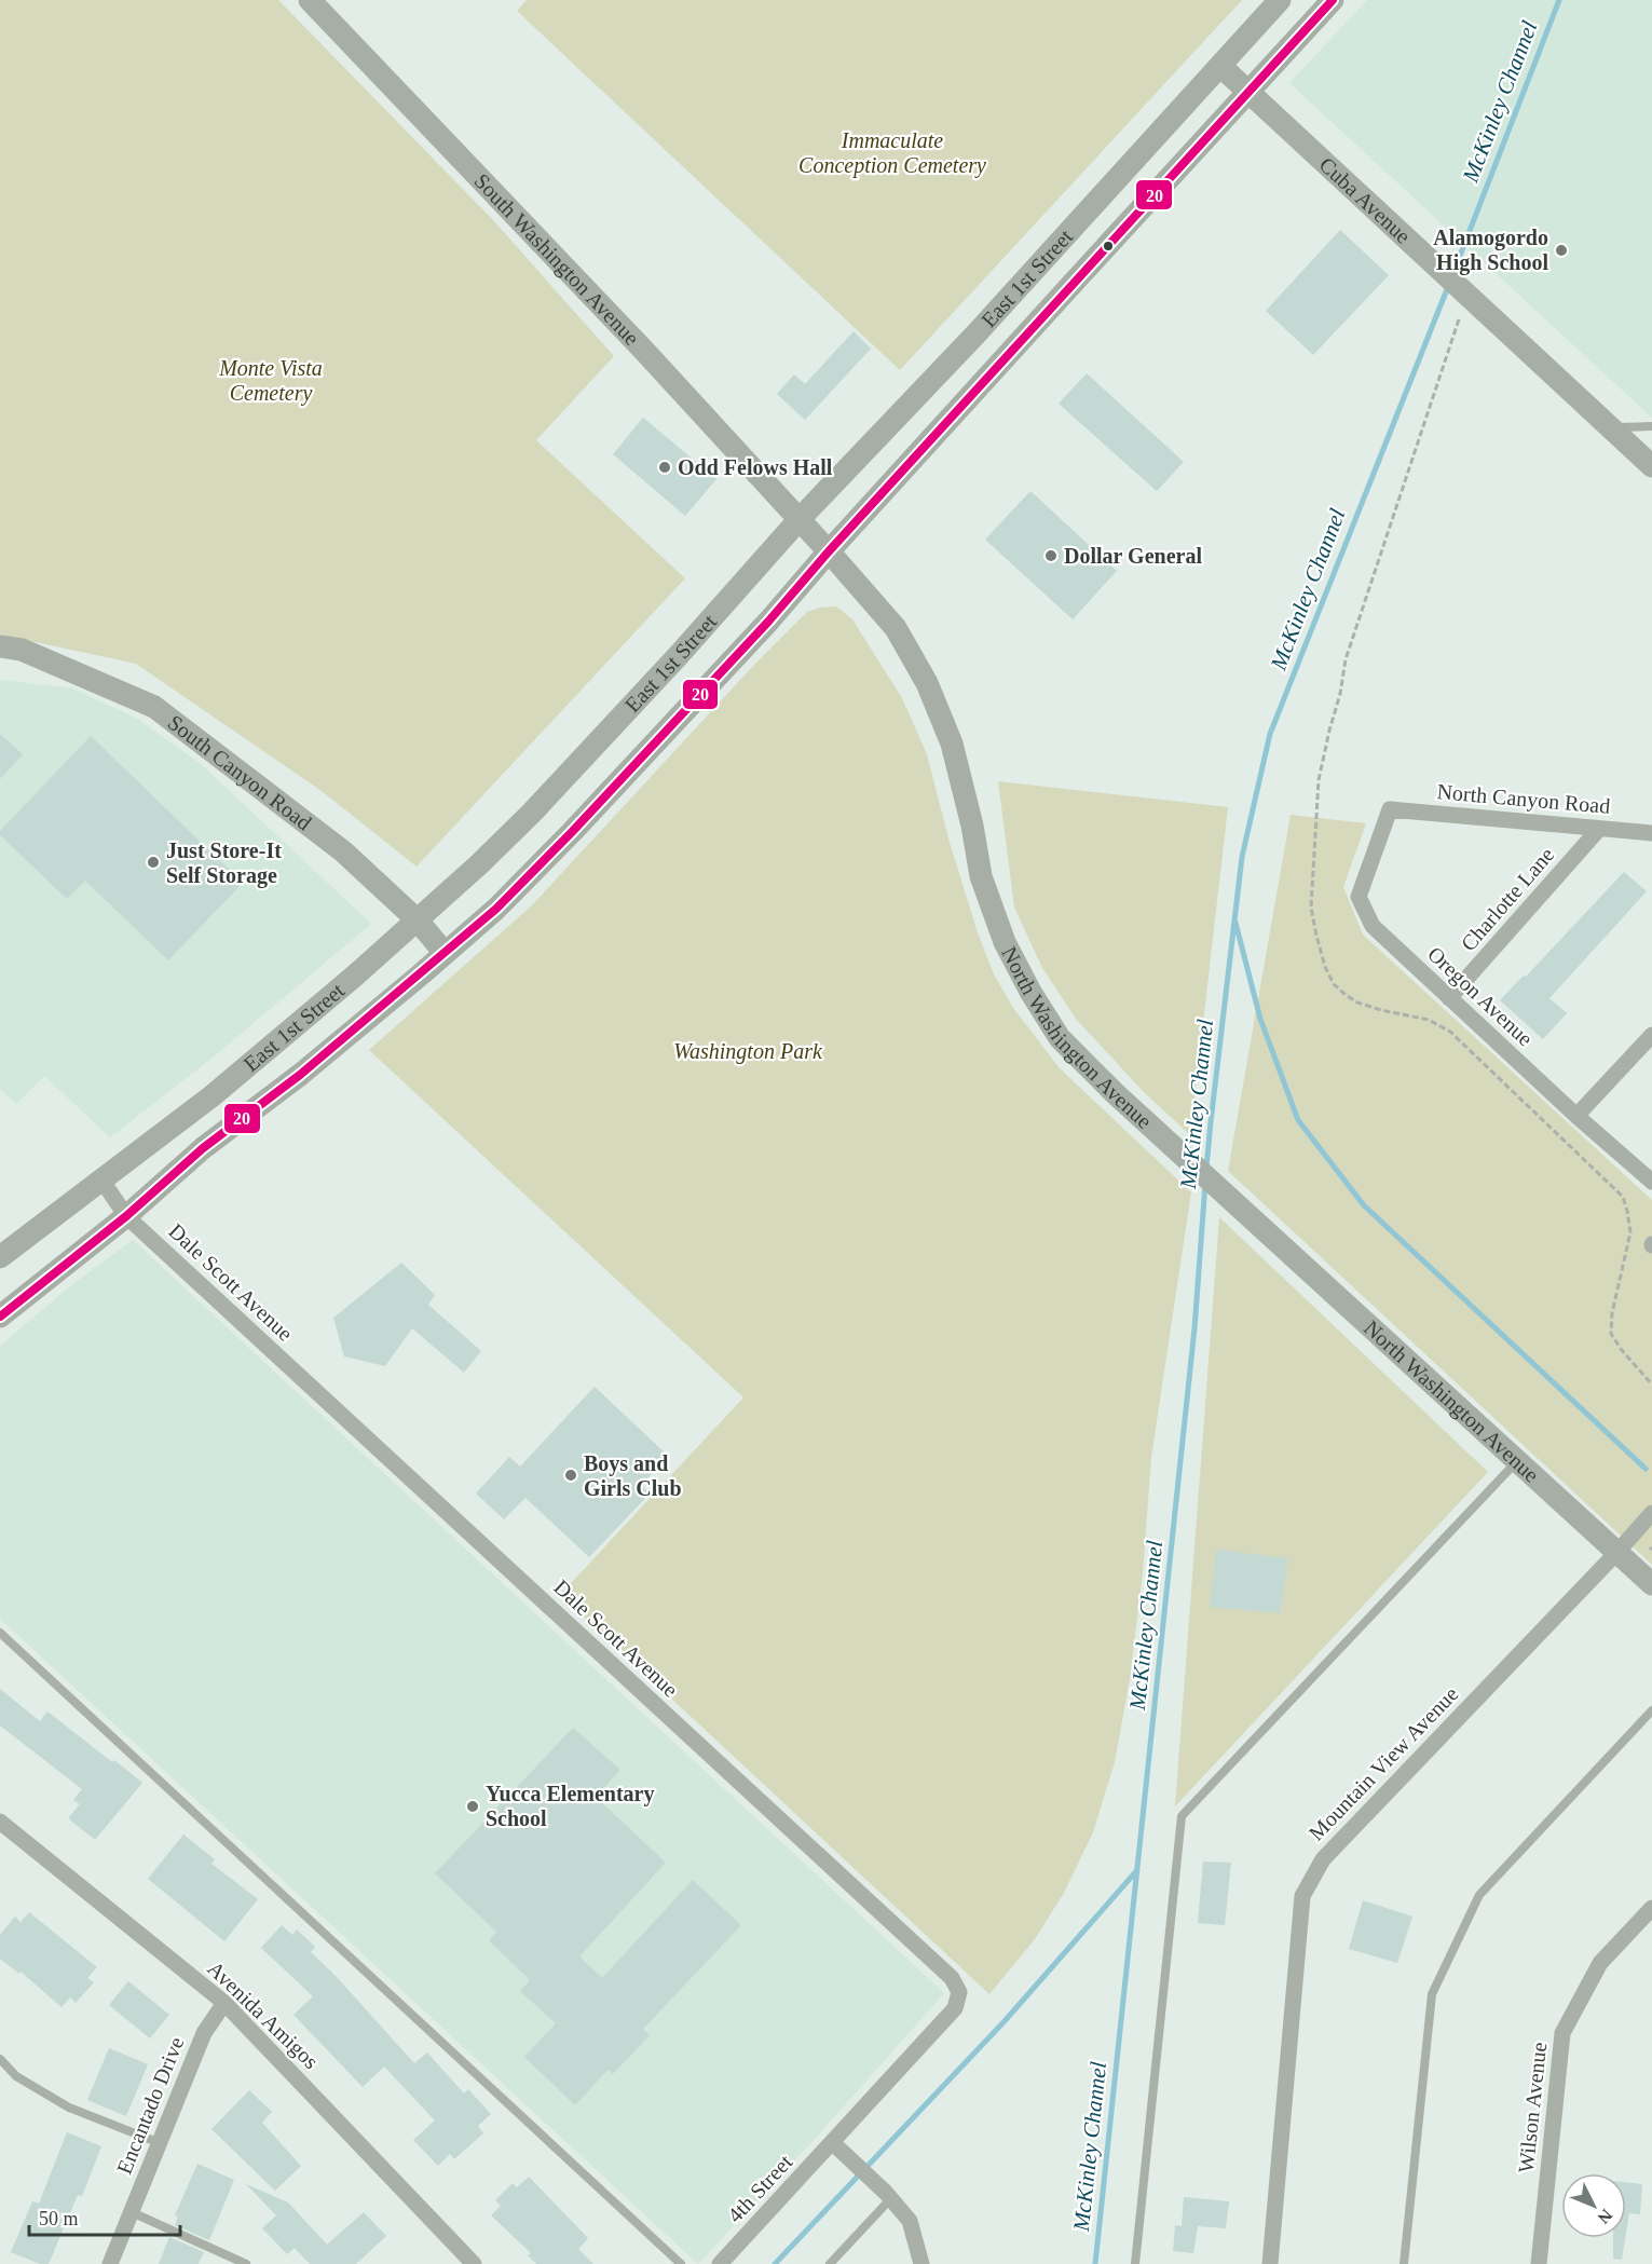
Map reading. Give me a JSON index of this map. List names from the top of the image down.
{
  "streets": {
    "main road": [
      "Cuba Avenue",
      "South Washington Avenue",
      "East 1st Street",
      "South Canyon Road",
      "North Washington Avenue"
    ],
    "street": [
      "North Canyon Road",
      "Charlotte Lane",
      "Oregon Avenue",
      "Dale Scott Avenue",
      "Mountain View Avenue",
      "Avenida Amigos",
      "Encantado Drive",
      "Wilson Avenue",
      "4th Street"
    ]
  },
  "crossings": [
    ["Cuba Avenue", "East 1st Street"],
    ["South Washington Avenue", "East 1st Street"],
    ["South Washington Avenue", "North Washington Avenue"],
    ["East 1st Street", "South Canyon Road"],
    ["East 1st Street", "North Washington Avenue"],
    ["East 1st Street", "Dale Scott Avenue"],
    ["North Canyon Road", "Charlotte Lane"],
    ["North Canyon Road", "Oregon Avenue"],
    ["Charlotte Lane", "Oregon Avenue"],
    ["North Washington Avenue", "Mountain View Avenue"],
    ["Dale Scott Avenue", "4th Street"],
    ["Avenida Amigos", "Encantado Drive"]
  ],
  "water": ["McKinley Channel"],
  "parks": ["Immaculate Conception Cemetery", "Monte Vista Cemetery", "Washington Park"],
  "places": [
    "Alamogordo High School",
    "Odd Felows Hall",
    "Dollar General",
    "Just Store-It Self Storage",
    "Boys and Girls Club",
    "Yucca Elementary School"
  ],
  "lines": ["transit line 20"],
  "scale_bar": "50 m",
  "north": "bottom right"
}
